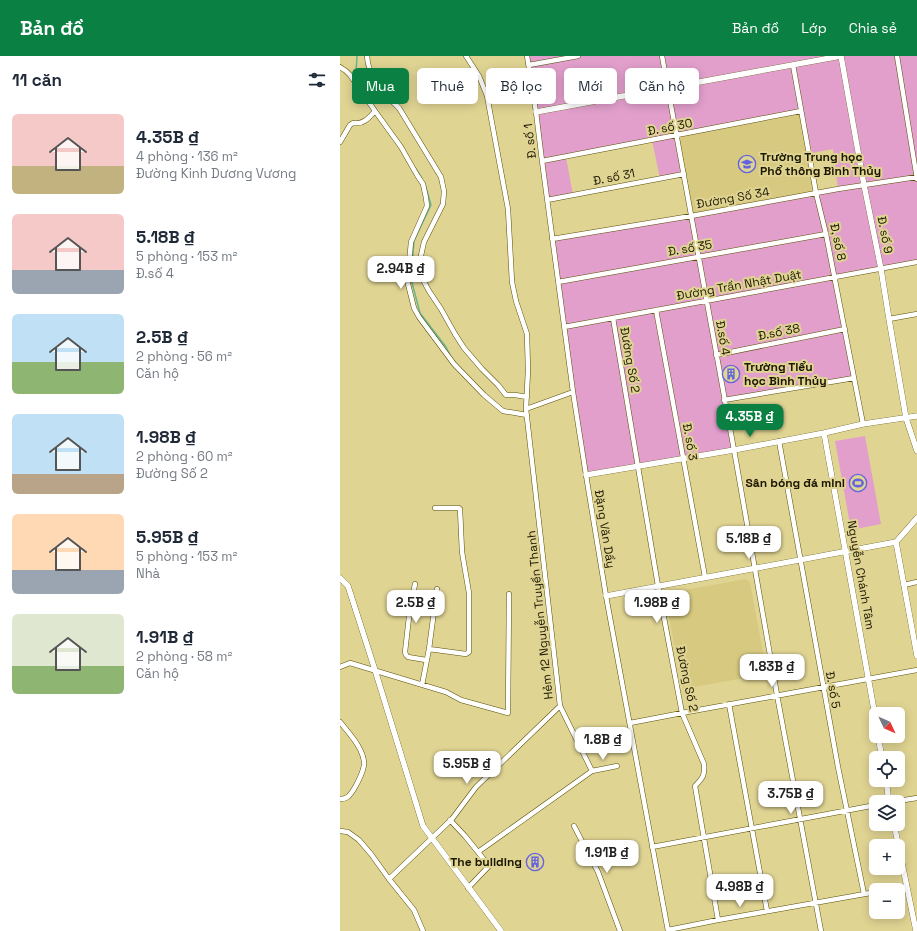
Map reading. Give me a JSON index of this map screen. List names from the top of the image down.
{
  "streets": {
    "street": [
      "Đ. số 30",
      "Đ. số 1",
      "Đ. số 31",
      "Đường Số 34",
      "Đ. số 9",
      "Đ, số 8",
      "Đ. số 35",
      "Đường Trần Nhật Duật",
      "Đ.số 38",
      "Đ.số 4",
      "Đường Số 2",
      "Đ. số 3",
      "Đặng Văn Dầy",
      "Nguyễn Chánh Tâm",
      "Hẻm 12 Nguyễn Truyền Thanh",
      "Đ. số 5"
    ]
  },
  "crossings": [
    ["Đ. số 30", "Đ. số 1"],
    ["Đ. số 30", "Đ, số 8"],
    ["Đ. số 30", "Đ.số 4"],
    ["Đ. số 1", "Đ. số 31"],
    ["Đ. số 1", "Đặng Văn Dầy"],
    ["Đ. số 31", "Đ.số 4"],
    ["Đ. số 31", "Đặng Văn Dầy"],
    ["Đường Số 34", "Đ. số 9"],
    ["Đường Số 34", "Đ, số 8"],
    ["Đường Số 34", "Đ.số 4"],
    ["Đường Số 34", "Đặng Văn Dầy"],
    ["Đ. số 9", "Đường Trần Nhật Duật"],
    ["Đ, số 8", "Đ. số 35"],
    ["Đ, số 8", "Đường Trần Nhật Duật"],
    ["Đ, số 8", "Đ.số 38"],
    ["Đ. số 35", "Đ.số 4"],
    ["Đ. số 35", "Đặng Văn Dầy"],
    ["Đường Trần Nhật Duật", "Đ.số 4"],
    ["Đường Trần Nhật Duật", "Đường Số 2"],
    ["Đường Trần Nhật Duật", "Đ. số 3"],
    ["Đường Trần Nhật Duật", "Đặng Văn Dầy"],
    ["Đ.số 38", "Đ.số 4"]
  ],
  "places": {
    "school or university": ["Trường Trung học Phổ thông Bình Thủy"],
    "building": ["Trường Tiểu học Bình Thủy", "The building"],
    "sports": ["Sân bóng đá mini"]
  },
  "north": "bottom right",
  "page": {
    "header": "Bản đồ",
    "nav": ["Bản đồ", "Lớp", "Chia sẻ"],
    "heading": "11 căn",
    "chip": [
      "Mua",
      "Thuê",
      "Bộ lọc",
      "Mới",
      "Căn hộ"
    ],
    "list": [
      {
        "name": "4.35B ₫",
        "note": "4 phòng · 136 m² · Đường Kinh Dương Vương"
      },
      {
        "name": "5.18B ₫",
        "note": "5 phòng · 153 m² · Đ.số 4"
      },
      {
        "name": "2.5B ₫",
        "note": "2 phòng · 56 m² · Căn hộ"
      },
      {
        "name": "1.98B ₫",
        "note": "2 phòng · 60 m² · Đường Số 2"
      },
      {
        "name": "5.95B ₫",
        "note": "5 phòng · 153 m² · Nhà"
      },
      {
        "name": "1.91B ₫",
        "note": "2 phòng · 58 m² · Căn hộ"
      }
    ],
    "price": [
      "2.94B ₫",
      "4.35B ₫",
      "5.18B ₫",
      "2.5B ₫",
      "1.98B ₫",
      "1.83B ₫",
      "1.8B ₫",
      "5.95B ₫",
      "3.75B ₫",
      "1.91B ₫",
      "4.98B ₫"
    ],
    "map_buttons": ["+", "−"]
  }
}
